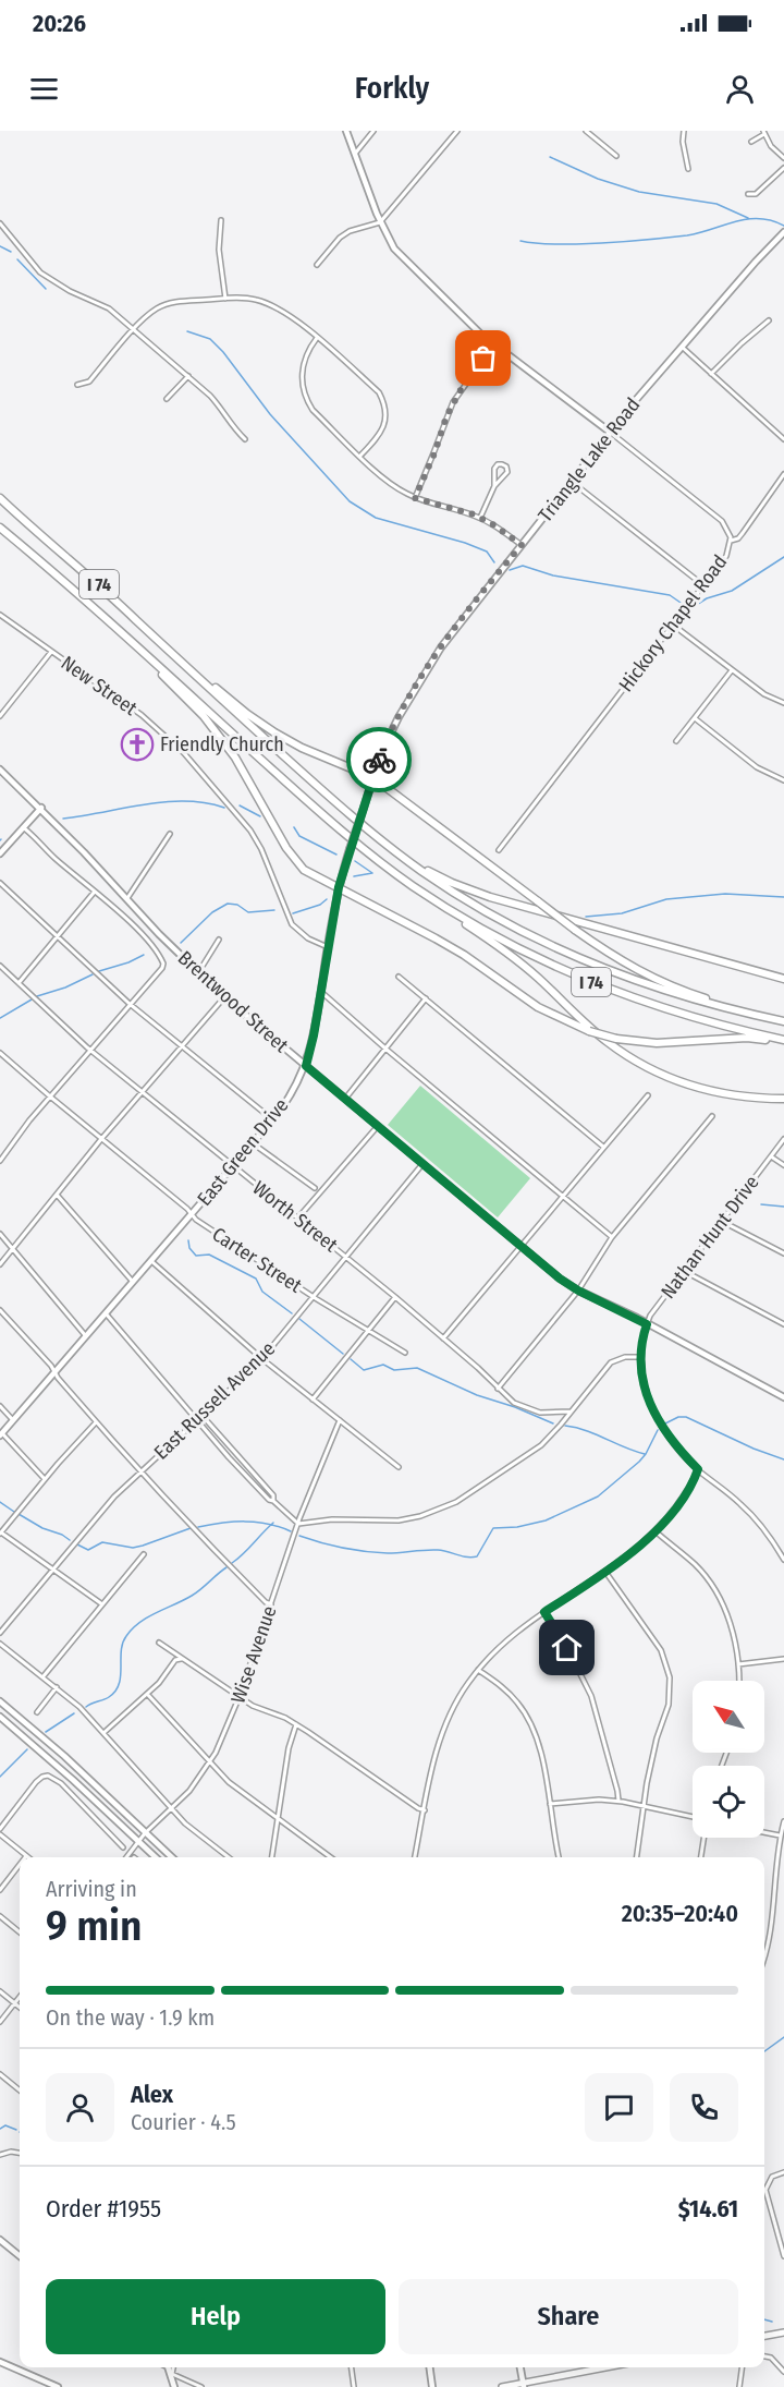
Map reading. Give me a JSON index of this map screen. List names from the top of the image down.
{
  "streets": {
    "highway": ["I 74"],
    "main road": [
      "Triangle Lake Road",
      "Hickory Chapel Road",
      "Brentwood Street",
      "East Green Drive"
    ],
    "street": [
      "New Street",
      "Worth Street",
      "Nathan Hunt Drive",
      "Carter Street",
      "East Russell Avenue",
      "Wise Avenue"
    ]
  },
  "crossings": [
    ["Triangle Lake Road", "Hickory Chapel Road"],
    ["Triangle Lake Road", "East Green Drive"],
    ["New Street", "East Green Drive"],
    ["Brentwood Street", "East Green Drive"],
    ["Brentwood Street", "Nathan Hunt Drive"],
    ["Brentwood Street", "East Russell Avenue"],
    ["East Green Drive", "Worth Street"],
    ["East Green Drive", "Carter Street"],
    ["Worth Street", "East Russell Avenue"],
    ["Carter Street", "East Russell Avenue"]
  ],
  "places": {
    "church": ["Friendly Church"]
  },
  "north": "top left",
  "page": {
    "status": "20:26",
    "header": "Forkly",
    "heading": ["9 min", "Arriving in", "20:35–20:40"],
    "panel": [
      "Alex",
      "Courier · 4.5",
      "Order #1955",
      "$14.61"
    ],
    "bar": "On the way · 1.9 km",
    "buttons": ["Help", "Share"]
  }
}
